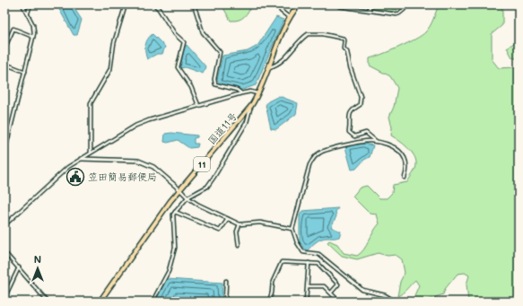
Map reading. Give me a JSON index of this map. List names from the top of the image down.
{
  "streets": {
    "highway": ["国道11号", "11"]
  },
  "places": {
    "public building": ["笠田簡易郵便局"]
  },
  "north": "top"
}
